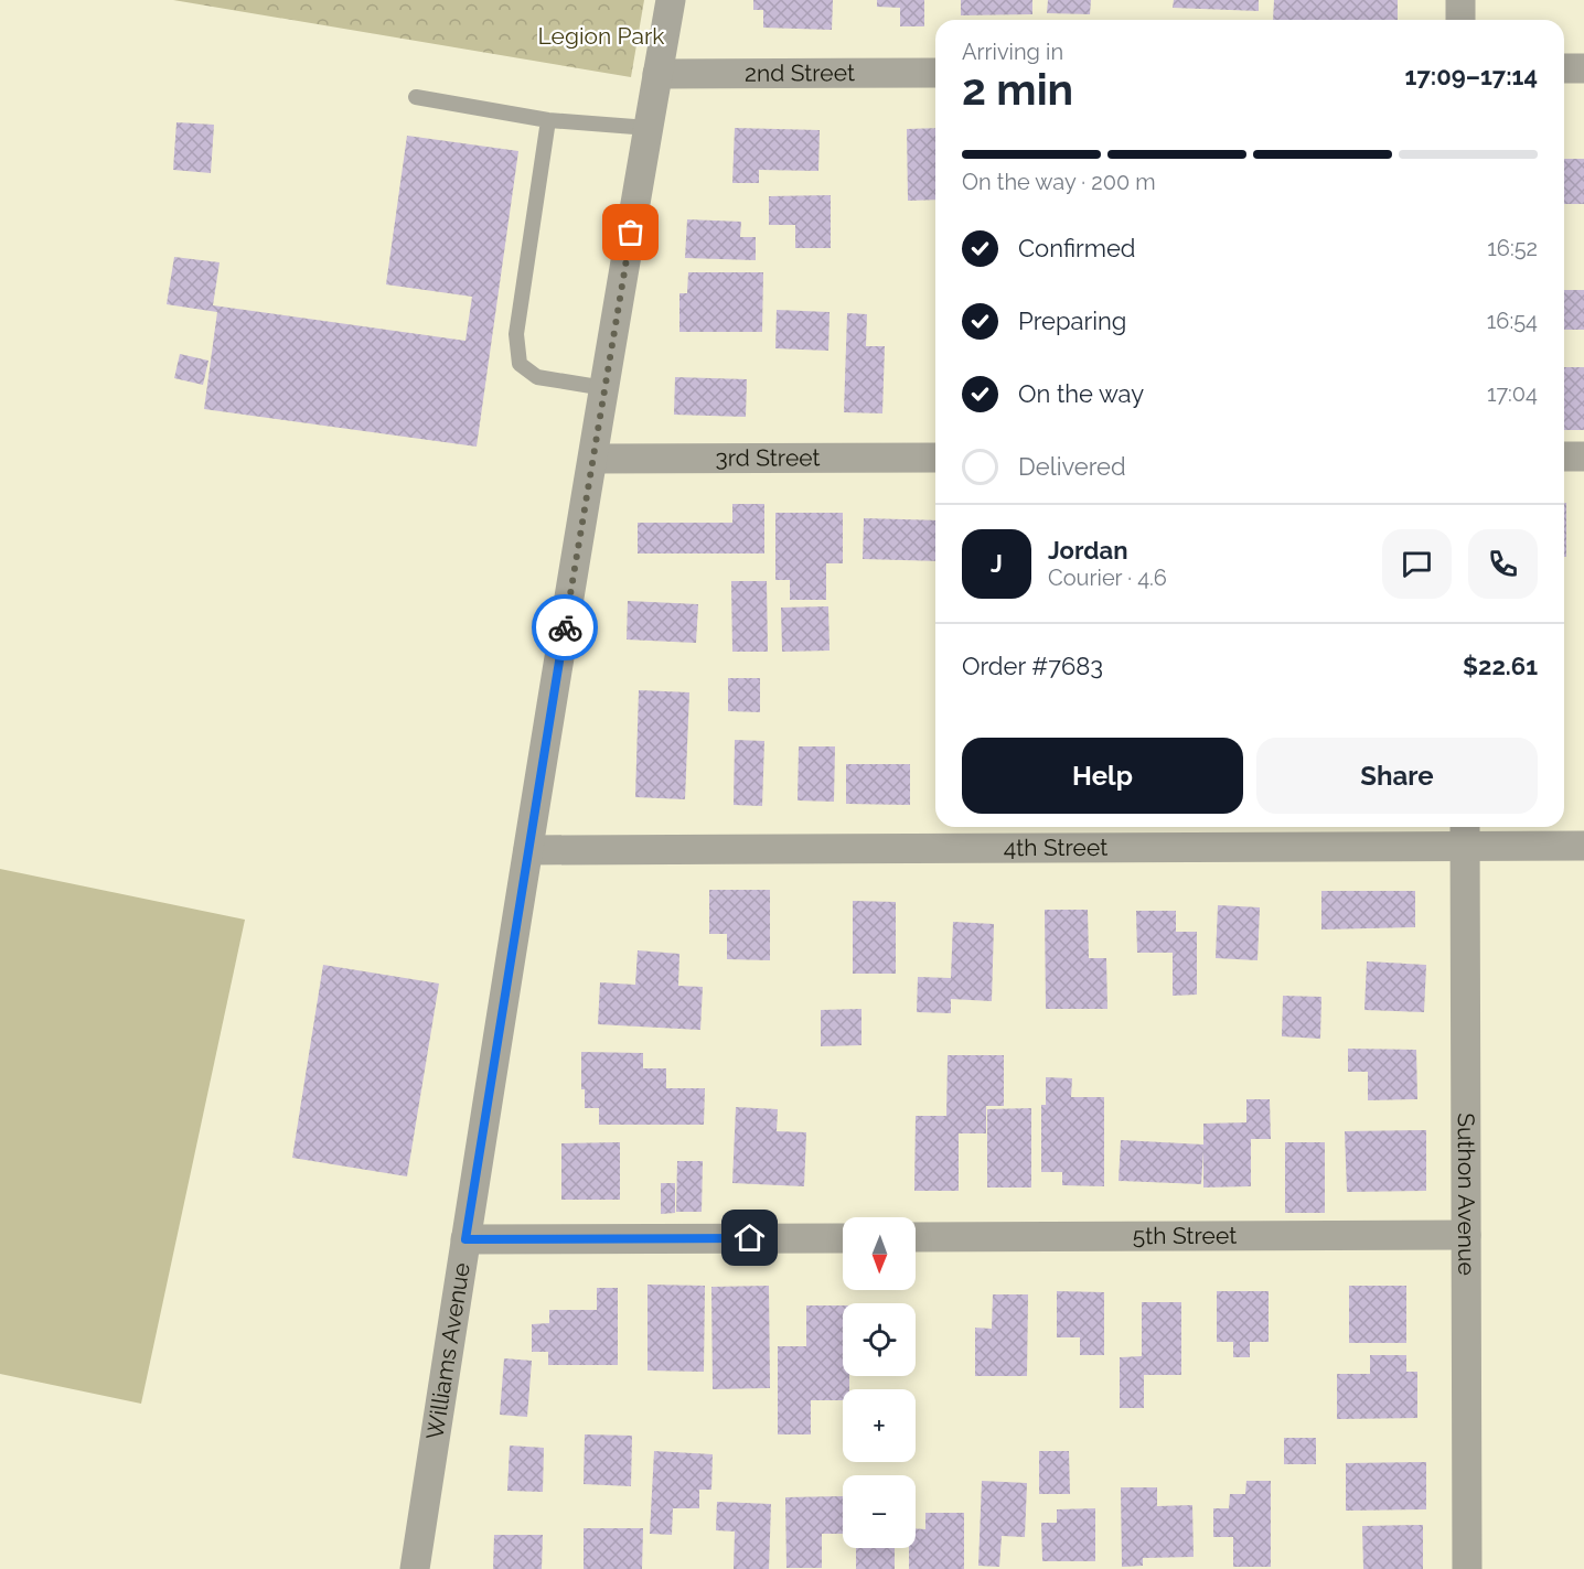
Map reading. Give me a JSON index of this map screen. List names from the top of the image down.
{
  "streets": {
    "street": [
      "2nd Street",
      "3rd Street",
      "4th Street",
      "Suthon Avenue",
      "5th Street",
      "Williams Avenue"
    ]
  },
  "crossings": [
    ["2nd Street", "Williams Avenue"],
    ["3rd Street", "Williams Avenue"],
    ["4th Street", "Suthon Avenue"],
    ["4th Street", "Williams Avenue"],
    ["Suthon Avenue", "5th Street"]
  ],
  "parks": ["Legion Park"],
  "north": "bottom",
  "page": {
    "heading": ["2 min", "Arriving in", "17:09–17:14"],
    "panel": [
      "Jordan",
      "Courier · 4.6",
      "Order #7683",
      "$22.61"
    ],
    "bar": "On the way · 200 m",
    "list": [
      ["Confirmed", "16:52"],
      ["Preparing", "16:54"],
      ["On the way", "17:04"],
      "Delivered"
    ],
    "round": "J",
    "buttons": ["Help", "Share"],
    "map_buttons": ["+", "−"]
  }
}
